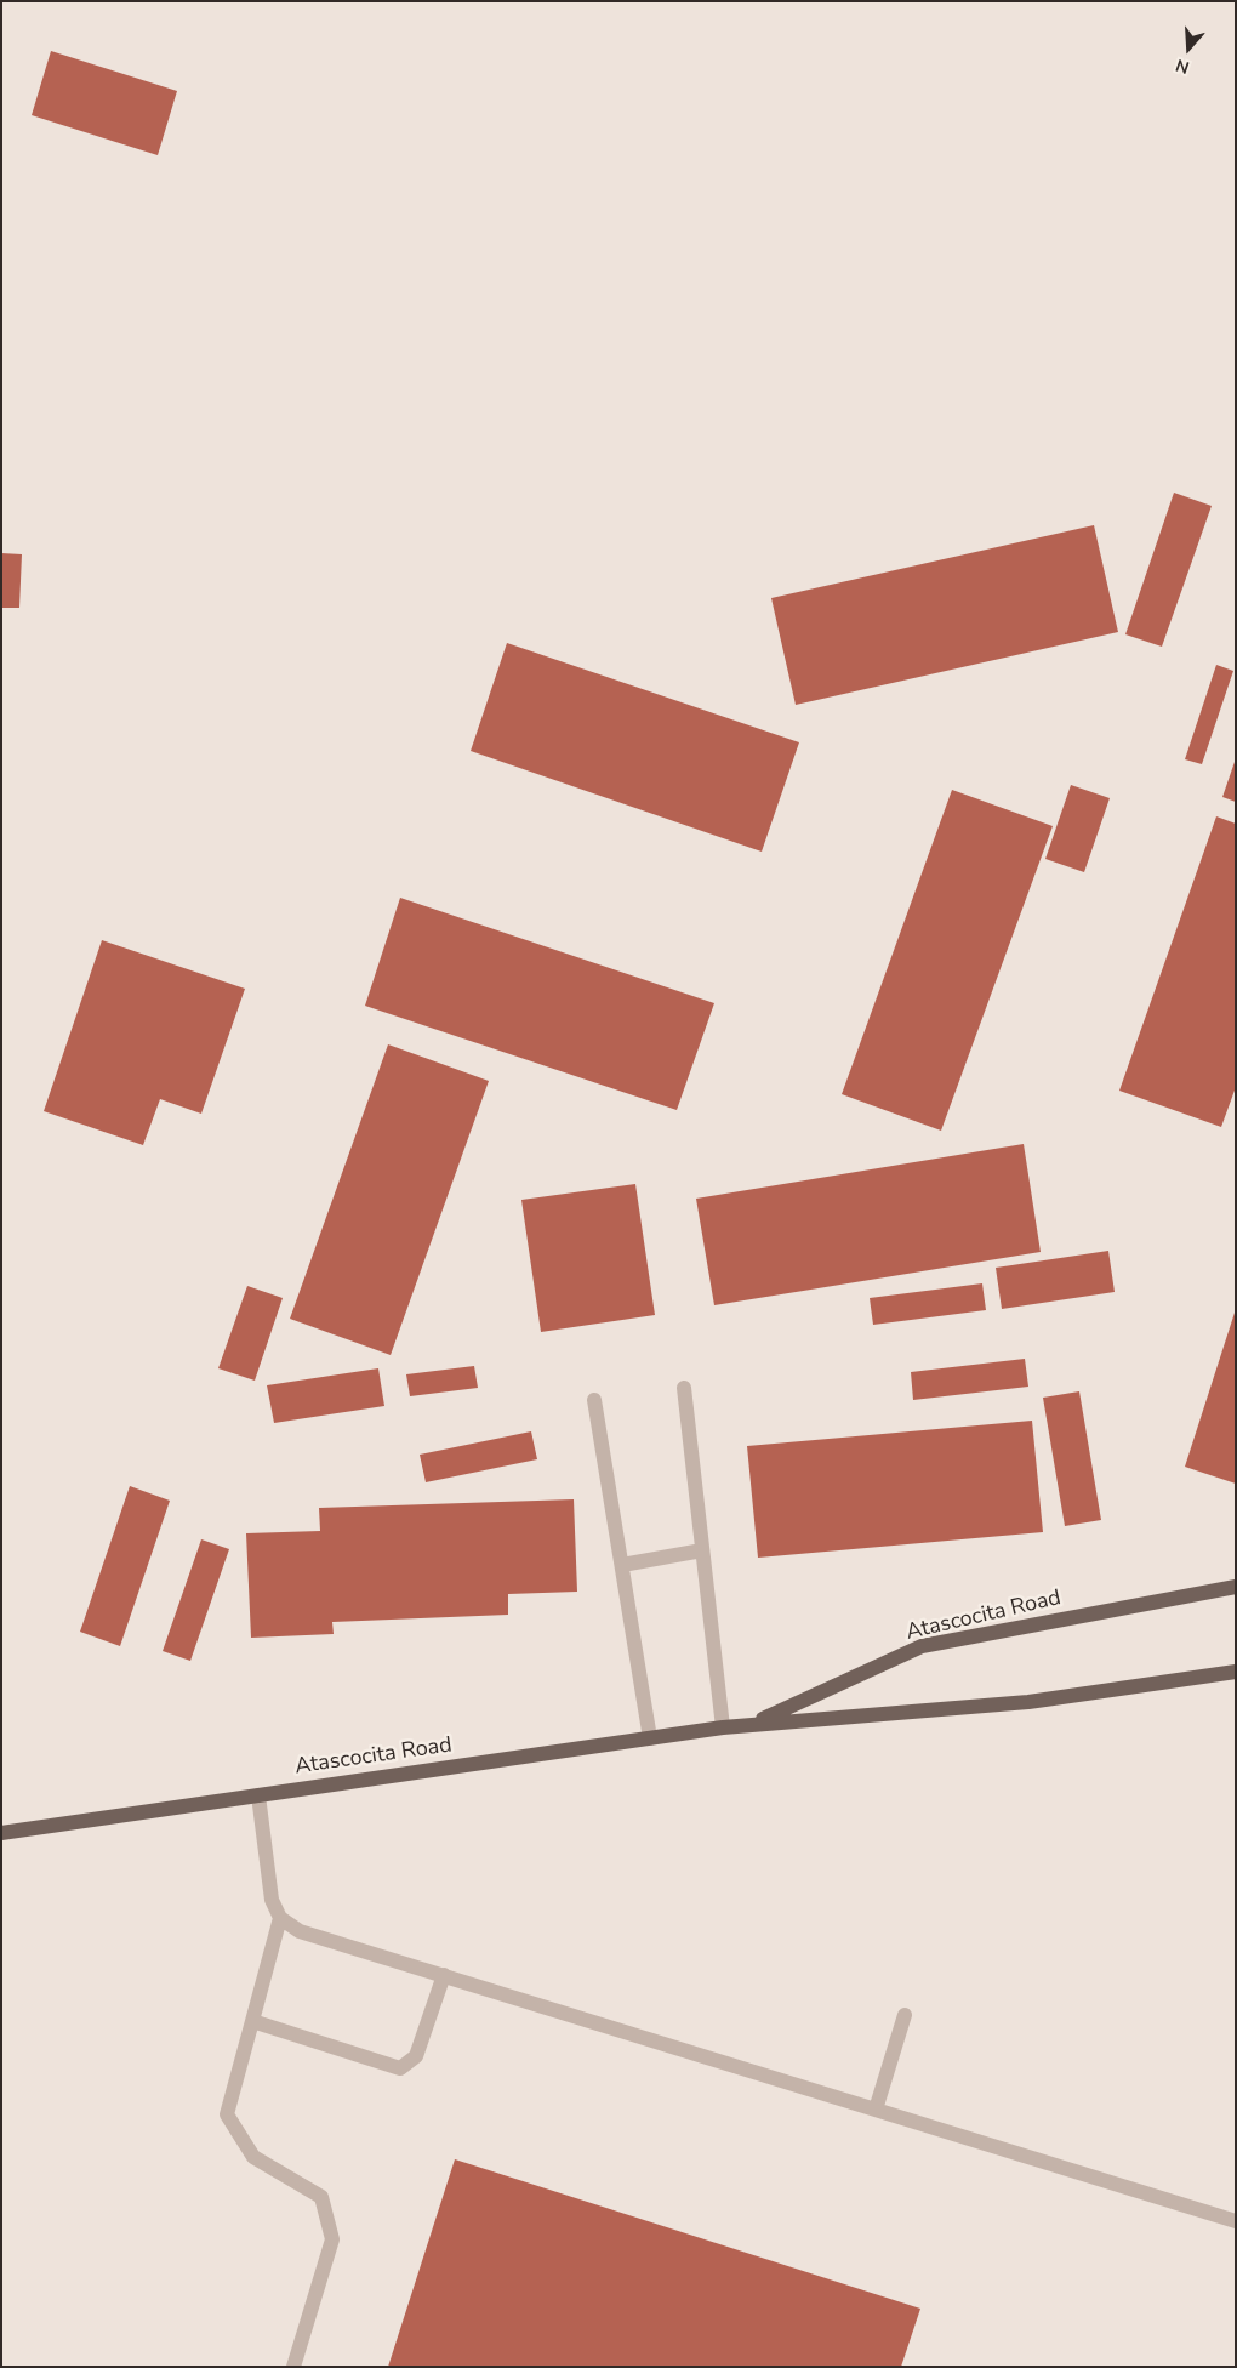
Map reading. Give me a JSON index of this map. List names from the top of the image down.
{
  "streets": {
    "main road": ["Atascocita Road"]
  },
  "north": "bottom"
}
